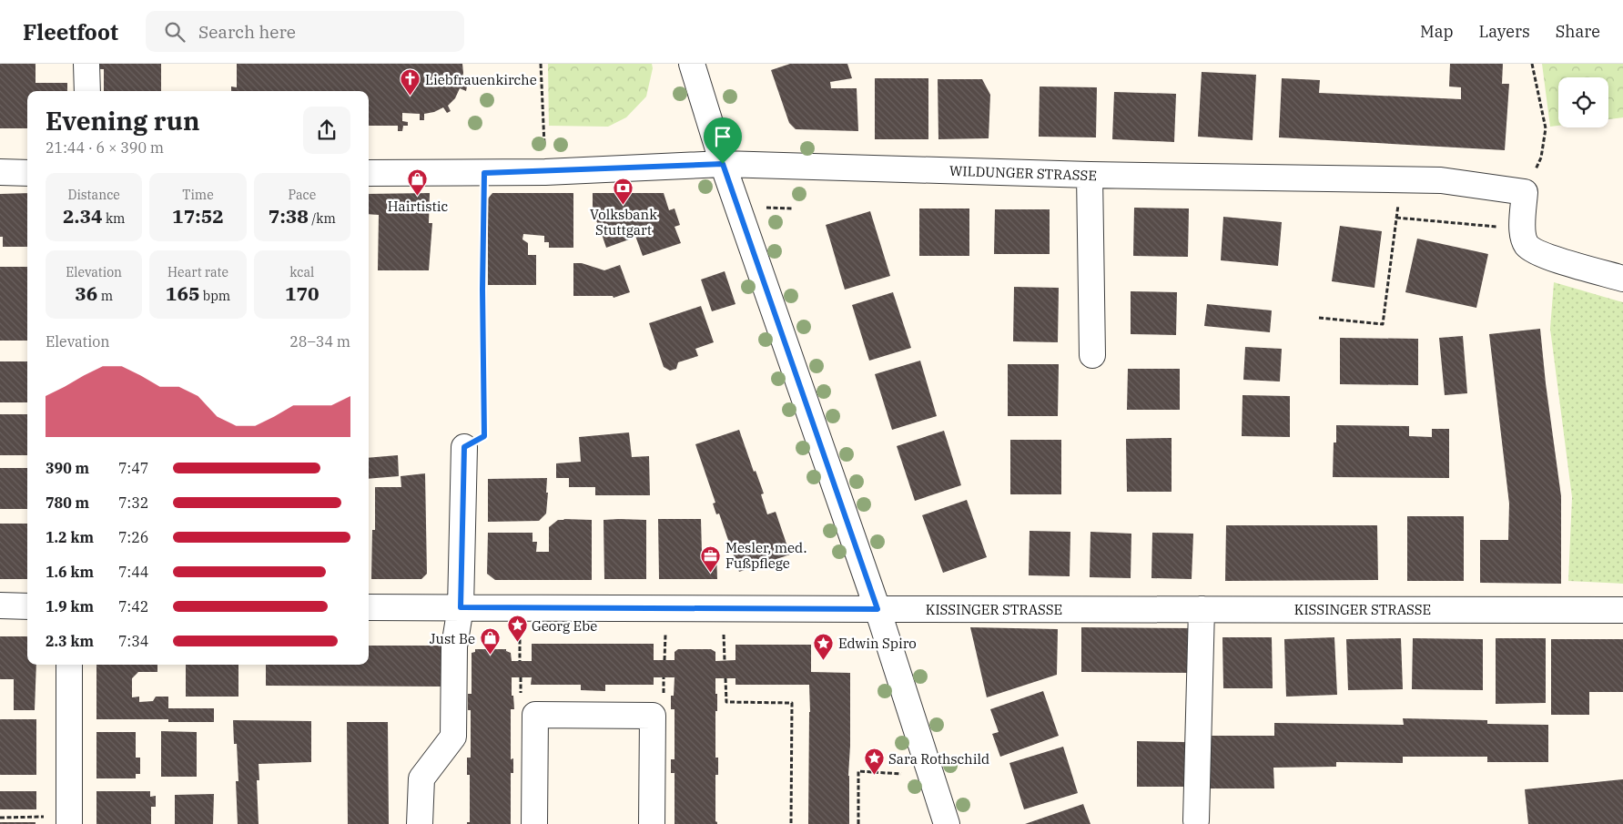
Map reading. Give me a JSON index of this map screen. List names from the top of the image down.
{
  "streets": {
    "street": ["WILDUNGER STRASSE", "KISSINGER STRASSE"]
  },
  "places": {
    "church": ["Liebfrauenkirche"],
    "shop": ["Hairtistic", "Just Be"],
    "bank": ["Volksbank Stuttgart"],
    "office": ["Mesler, med. Fußpflege"],
    "place": ["Georg Ebe", "Edwin Spiro", "Sara Rothschild"]
  },
  "page": {
    "header": "Fleetfoot",
    "search": "Search here",
    "nav": ["Map", "Layers", "Share"],
    "heading": ["Evening run", "21:44 · 6 × 390 m"],
    "stats": [
      ["Distance", "2.34 km"],
      ["Time", "17:52"],
      ["Pace", "7:38 /km"],
      ["Elevation", "36 m"],
      ["Heart rate", "165 bpm"],
      ["kcal", "170"]
    ],
    "chart": ["Elevation", "28–34 m"],
    "list": [
      {
        "name": "390 m",
        "note": "7:47"
      },
      {
        "name": "780 m",
        "note": "7:32"
      },
      {
        "name": "1.2 km",
        "note": "7:26"
      },
      {
        "name": "1.6 km",
        "note": "7:44"
      },
      {
        "name": "1.9 km",
        "note": "7:42"
      },
      {
        "name": "2.3 km",
        "note": "7:34"
      }
    ]
  }
}
